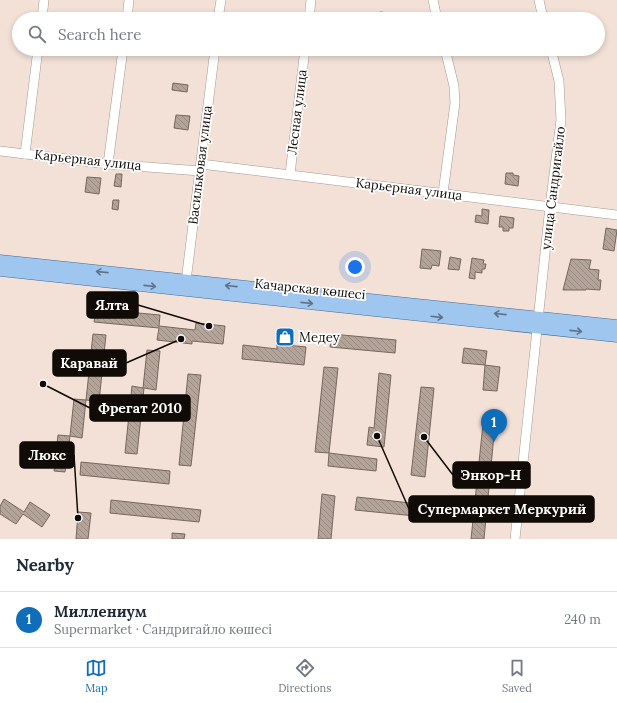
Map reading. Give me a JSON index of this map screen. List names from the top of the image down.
{
  "streets": {
    "main road": ["Качарская көшесі"],
    "street": [
      "Лесная улица",
      "Карьерная улица",
      "Васильковая улица",
      "улица Сандригайло"
    ]
  },
  "crossings": [
    ["Лесная улица", "Карьерная улица"],
    ["Карьерная улица", "Васильковая улица"],
    ["Карьерная улица", "улица Сандригайло"],
    ["Васильковая улица", "Качарская көшесі"],
    ["улица Сандригайло", "Качарская көшесі"]
  ],
  "places": {
    "other": [
      "Ялта",
      "Каравай",
      "Фрегат 2010",
      "Супермаркет Меркурий",
      "Энкор-Н",
      "Люкс"
    ],
    "shop": ["Медеу"]
  },
  "page": {
    "search": "Search here",
    "pins": "1",
    "heading": "Nearby",
    "list": [
      {
        "mark": "1",
        "name": "Миллениум",
        "note": "Supermarket · Сандригайло көшесі",
        "value": "240 m"
      }
    ],
    "nav": ["Map", "Directions", "Saved"]
  }
}
